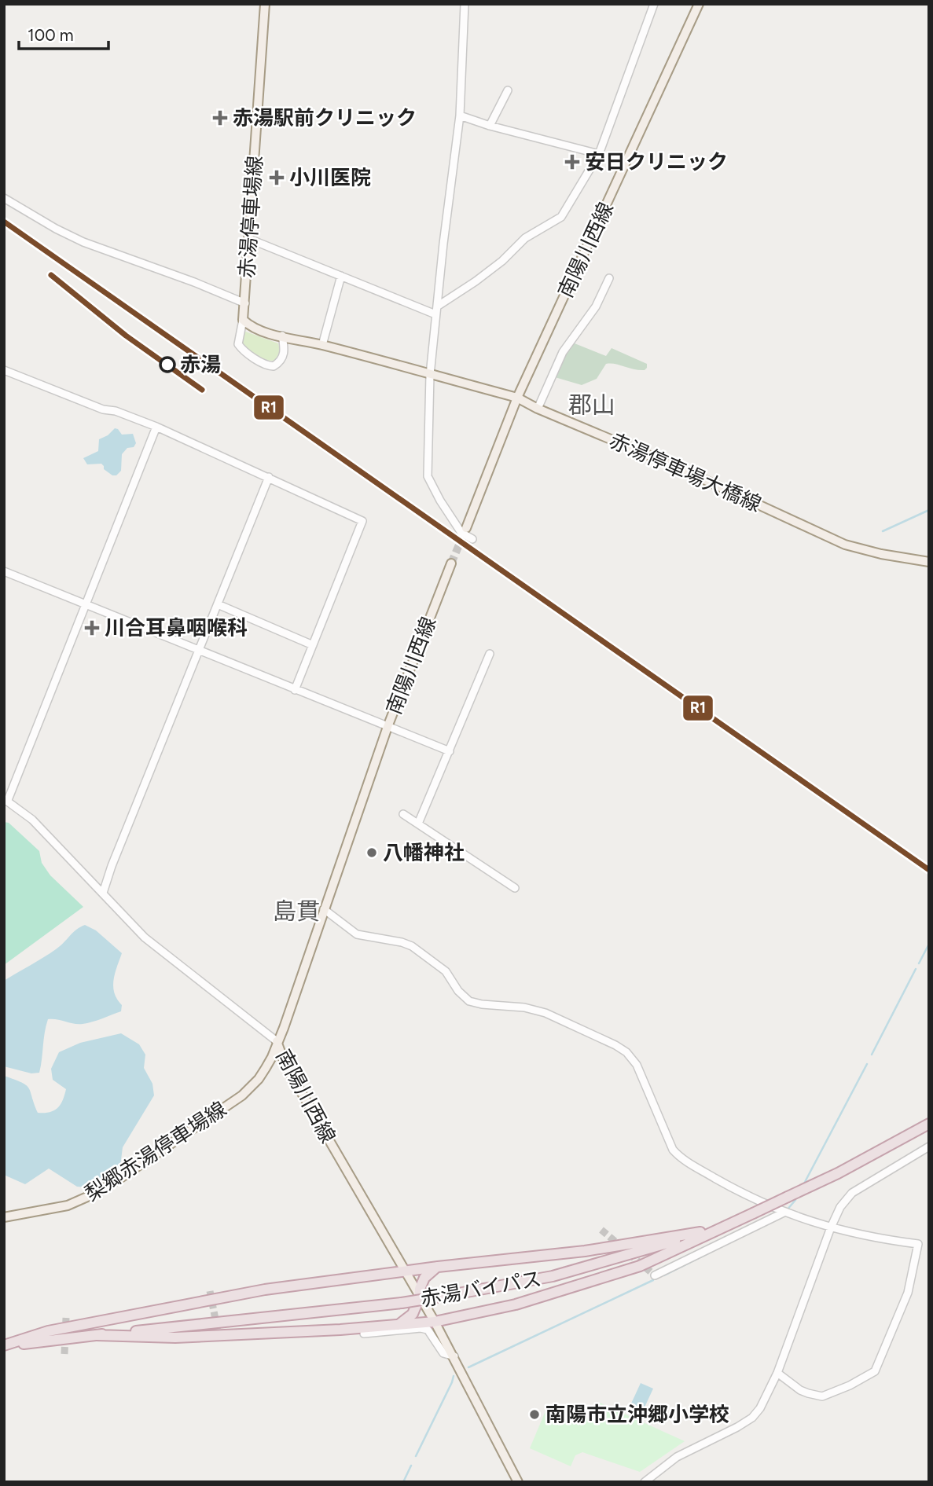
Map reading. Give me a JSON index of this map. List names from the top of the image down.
{
  "streets": {
    "highway": ["赤湯バイパス"],
    "main road": [
      "赤湯停車場線",
      "南陽川西線",
      "赤湯停車場大橋線",
      "梨郷赤湯停車場線"
    ]
  },
  "crossings": [
    ["赤湯停車場線", "赤湯停車場大橋線"],
    ["南陽川西線", "赤湯停車場大橋線"],
    ["南陽川西線", "梨郷赤湯停車場線"]
  ],
  "districts": ["郡山", "島貫"],
  "places": {
    "health": [
      "赤湯駅前クリニック",
      "安日クリニック",
      "小川医院",
      "川合耳鼻咽喉科"
    ],
    "other": ["赤湯", "八幡神社", "南陽市立沖郷小学校"]
  },
  "lines": ["transit line R1"],
  "scale_bar": "100 m"
}
